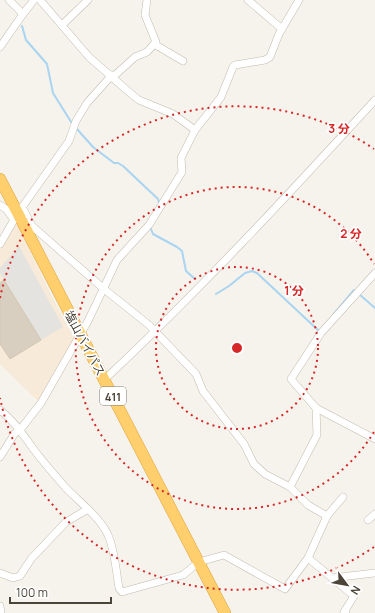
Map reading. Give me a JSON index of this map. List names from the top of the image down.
{
  "streets": {
    "highway": ["塩山バイパス", "411"]
  },
  "scale_bar": "100 m",
  "north": "bottom right",
  "rings": ["3 分", "2 分", "1 分"]
}
